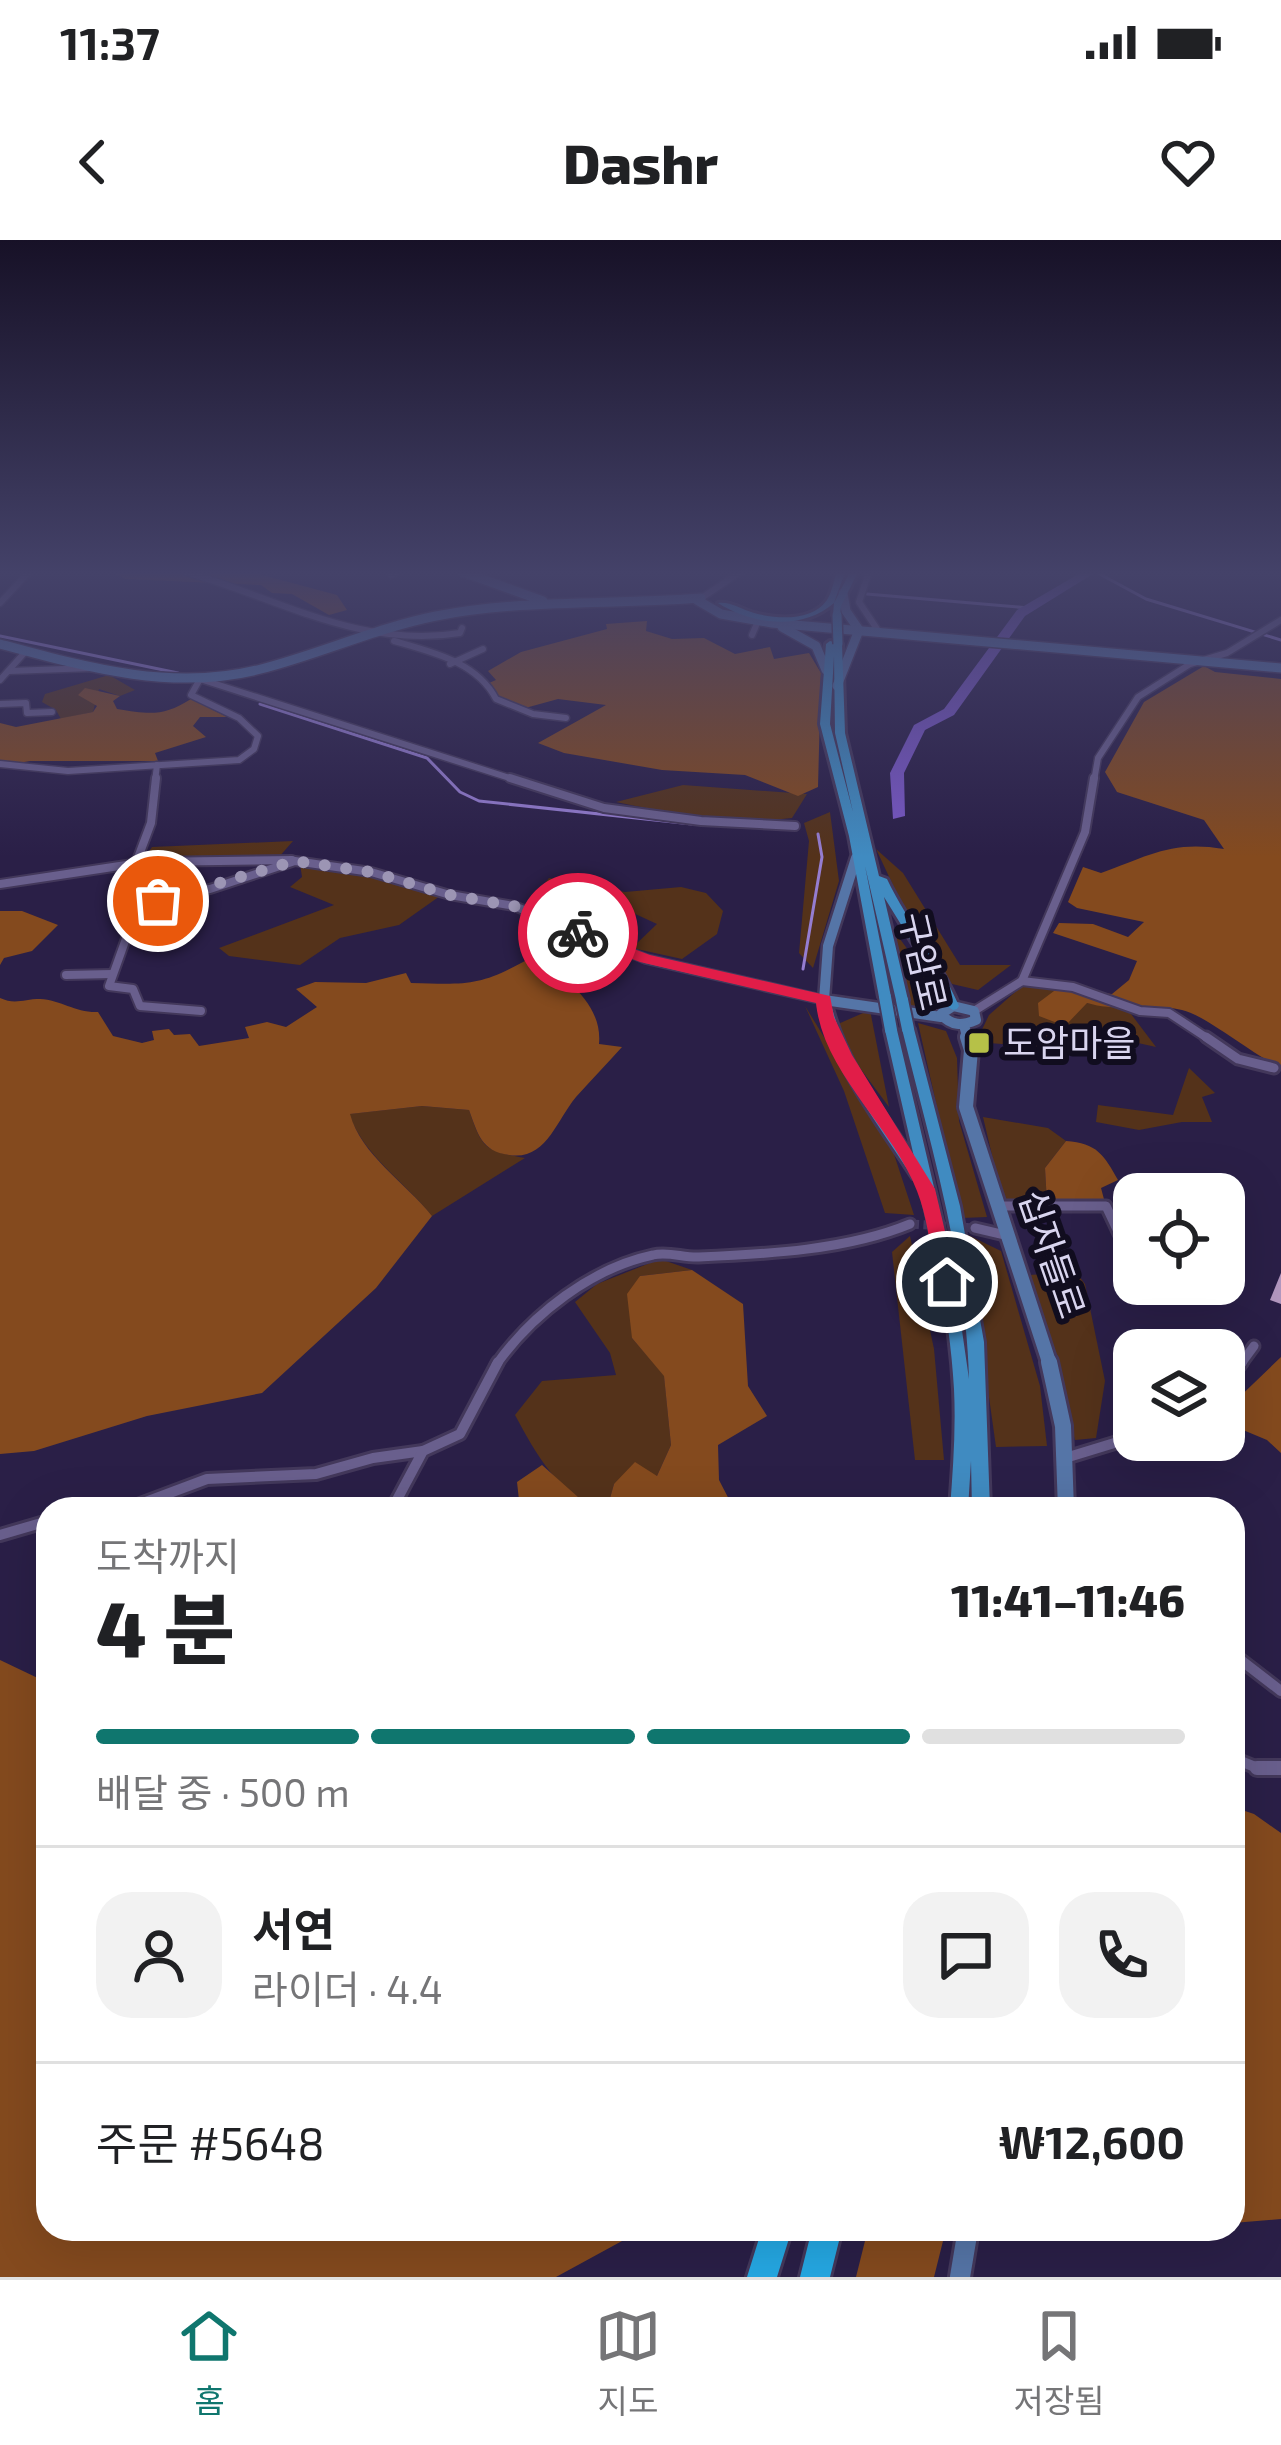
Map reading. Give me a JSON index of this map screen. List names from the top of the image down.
{
  "streets": {
    "main road": ["구암로", "십자들로"]
  },
  "places": {
    "transit": ["도암마을"]
  },
  "page": {
    "status": "11:37",
    "header": "Dashr",
    "heading": ["4 분", "도착까지", "11:41–11:46"],
    "panel": [
      "서연",
      "라이더 · 4.4",
      "주문 #5648",
      "₩12,600"
    ],
    "bar": "배달 중 · 500 m",
    "tabs": ["홈", "지도", "저장됨"]
  }
}
